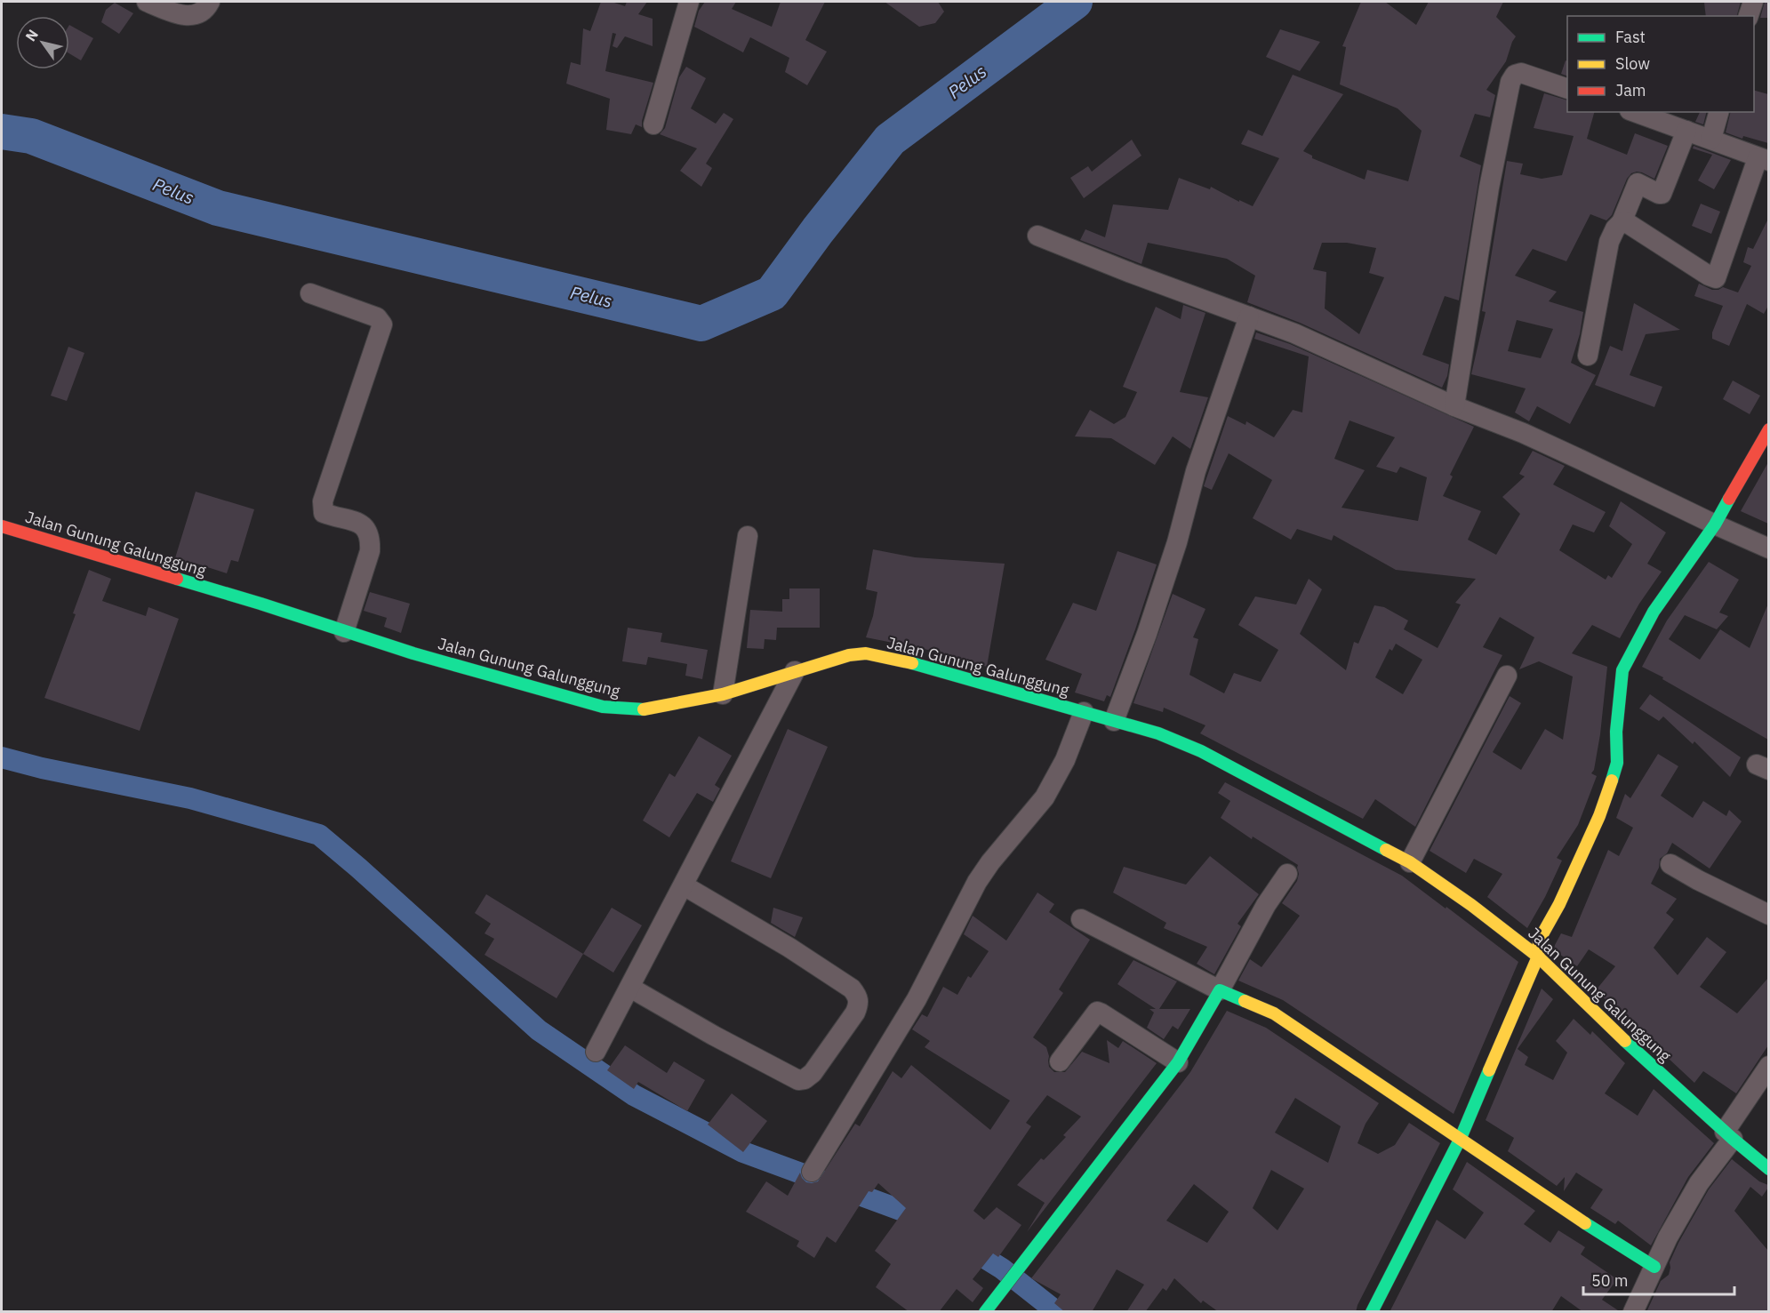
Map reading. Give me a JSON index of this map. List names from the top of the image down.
{
  "streets": {
    "street": ["Jalan Gunung Galunggung"]
  },
  "water": ["Pelus"],
  "legend": ["Fast", "Slow", "Jam"],
  "scale_bar": "50 m",
  "north": "top left"
}
